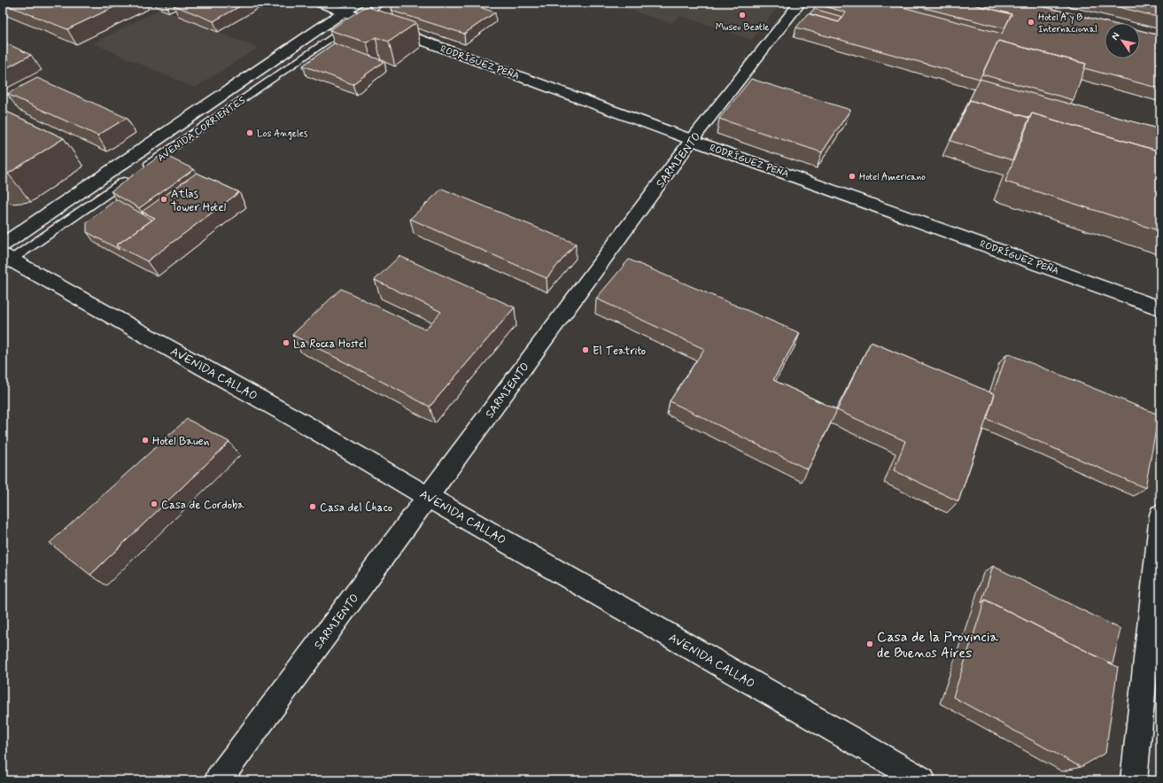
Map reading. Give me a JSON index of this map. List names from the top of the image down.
{
  "streets": {
    "street": [
      "RODRÍGUEZ PEÑA",
      "AVENIDA CORRIENTES",
      "SARMIENTO",
      "AVENIDA CALLAO"
    ]
  },
  "crossings": [
    ["RODRÍGUEZ PEÑA", "AVENIDA CORRIENTES"],
    ["RODRÍGUEZ PEÑA", "SARMIENTO"],
    ["AVENIDA CORRIENTES", "AVENIDA CALLAO"],
    ["SARMIENTO", "AVENIDA CALLAO"]
  ],
  "places": [
    "Museo Beatle",
    "Hotel A y B Internacional",
    "Los Angeles",
    "Hotel Americano",
    "Atlas Tower Hotel",
    "La Rocca Hostel",
    "El Teatrito",
    "Hotel Bauen",
    "Casa de Cordoba",
    "Casa del Chaco",
    "Casa de la Provincia de Buenos Aires"
  ],
  "north": "top left"
}
